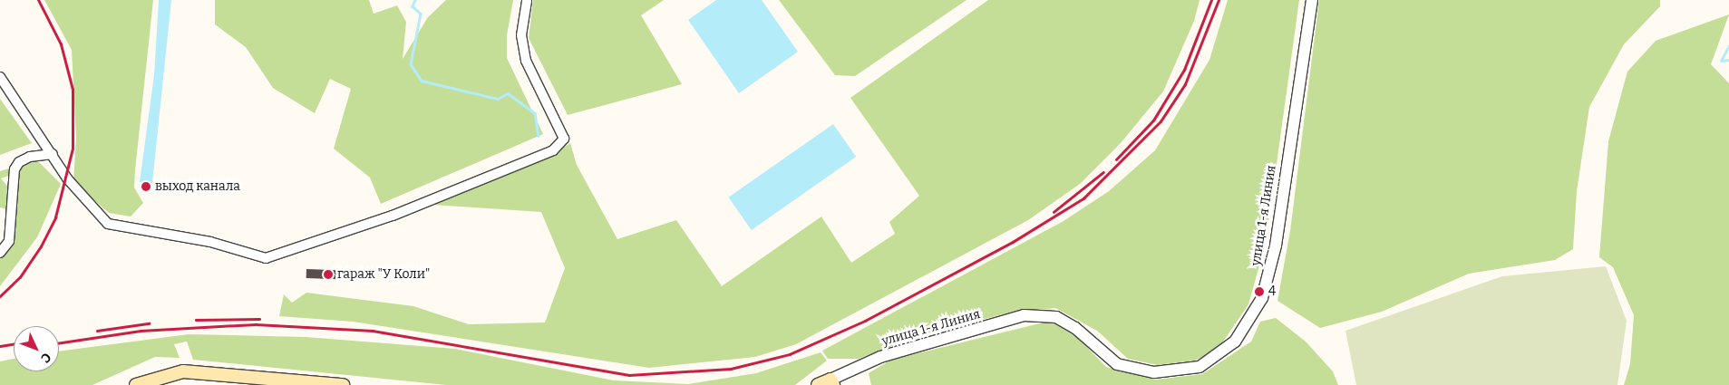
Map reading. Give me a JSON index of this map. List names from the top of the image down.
{
  "streets": {
    "street": ["улица 1-я Линия"]
  },
  "places": ["выход канала", "гараж \"У Коли\"", "4"],
  "north": "bottom right"
}
